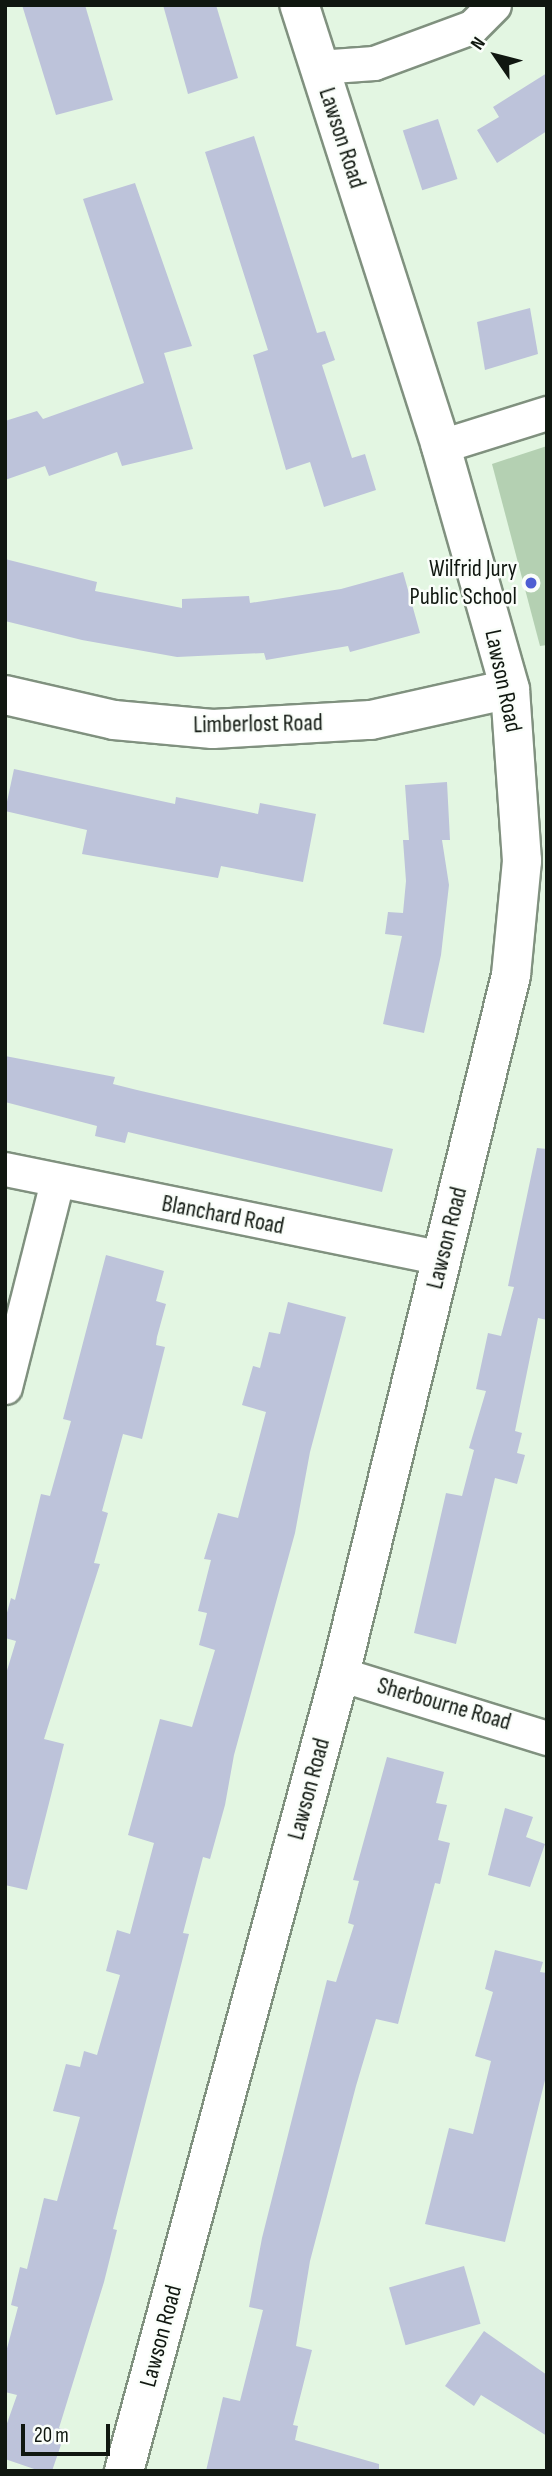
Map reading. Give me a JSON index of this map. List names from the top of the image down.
{
  "streets": {
    "street": [
      "Lawson Road",
      "Limberlost Road",
      "Blanchard Road",
      "Sherbourne Road"
    ]
  },
  "crossings": [
    ["Lawson Road", "Limberlost Road"],
    ["Lawson Road", "Blanchard Road"],
    ["Lawson Road", "Sherbourne Road"]
  ],
  "places": ["Wilfrid Jury Public School"],
  "scale_bar": "20 m",
  "north": "top left"
}
